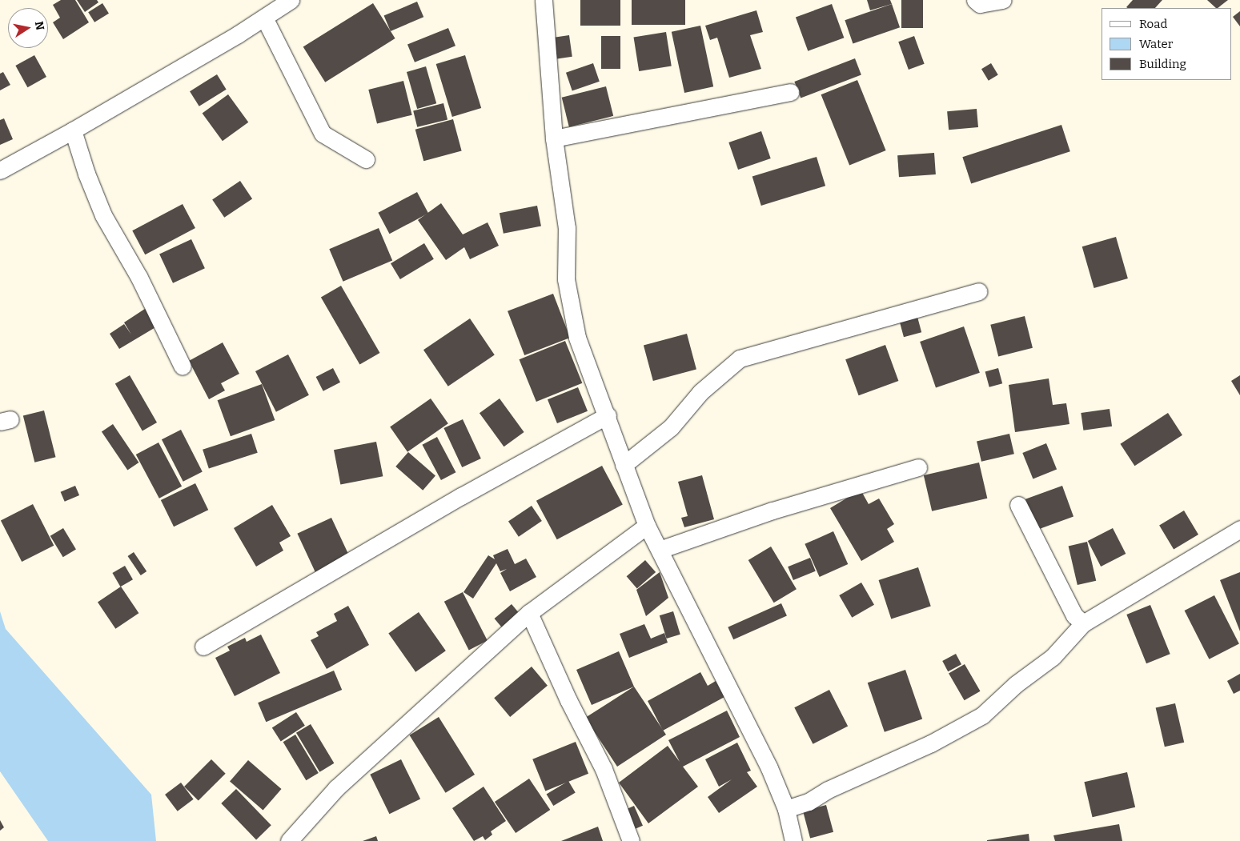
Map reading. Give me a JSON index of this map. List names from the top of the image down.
{
  "legend": ["Road", "Water", "Building"],
  "north": "right"
}
